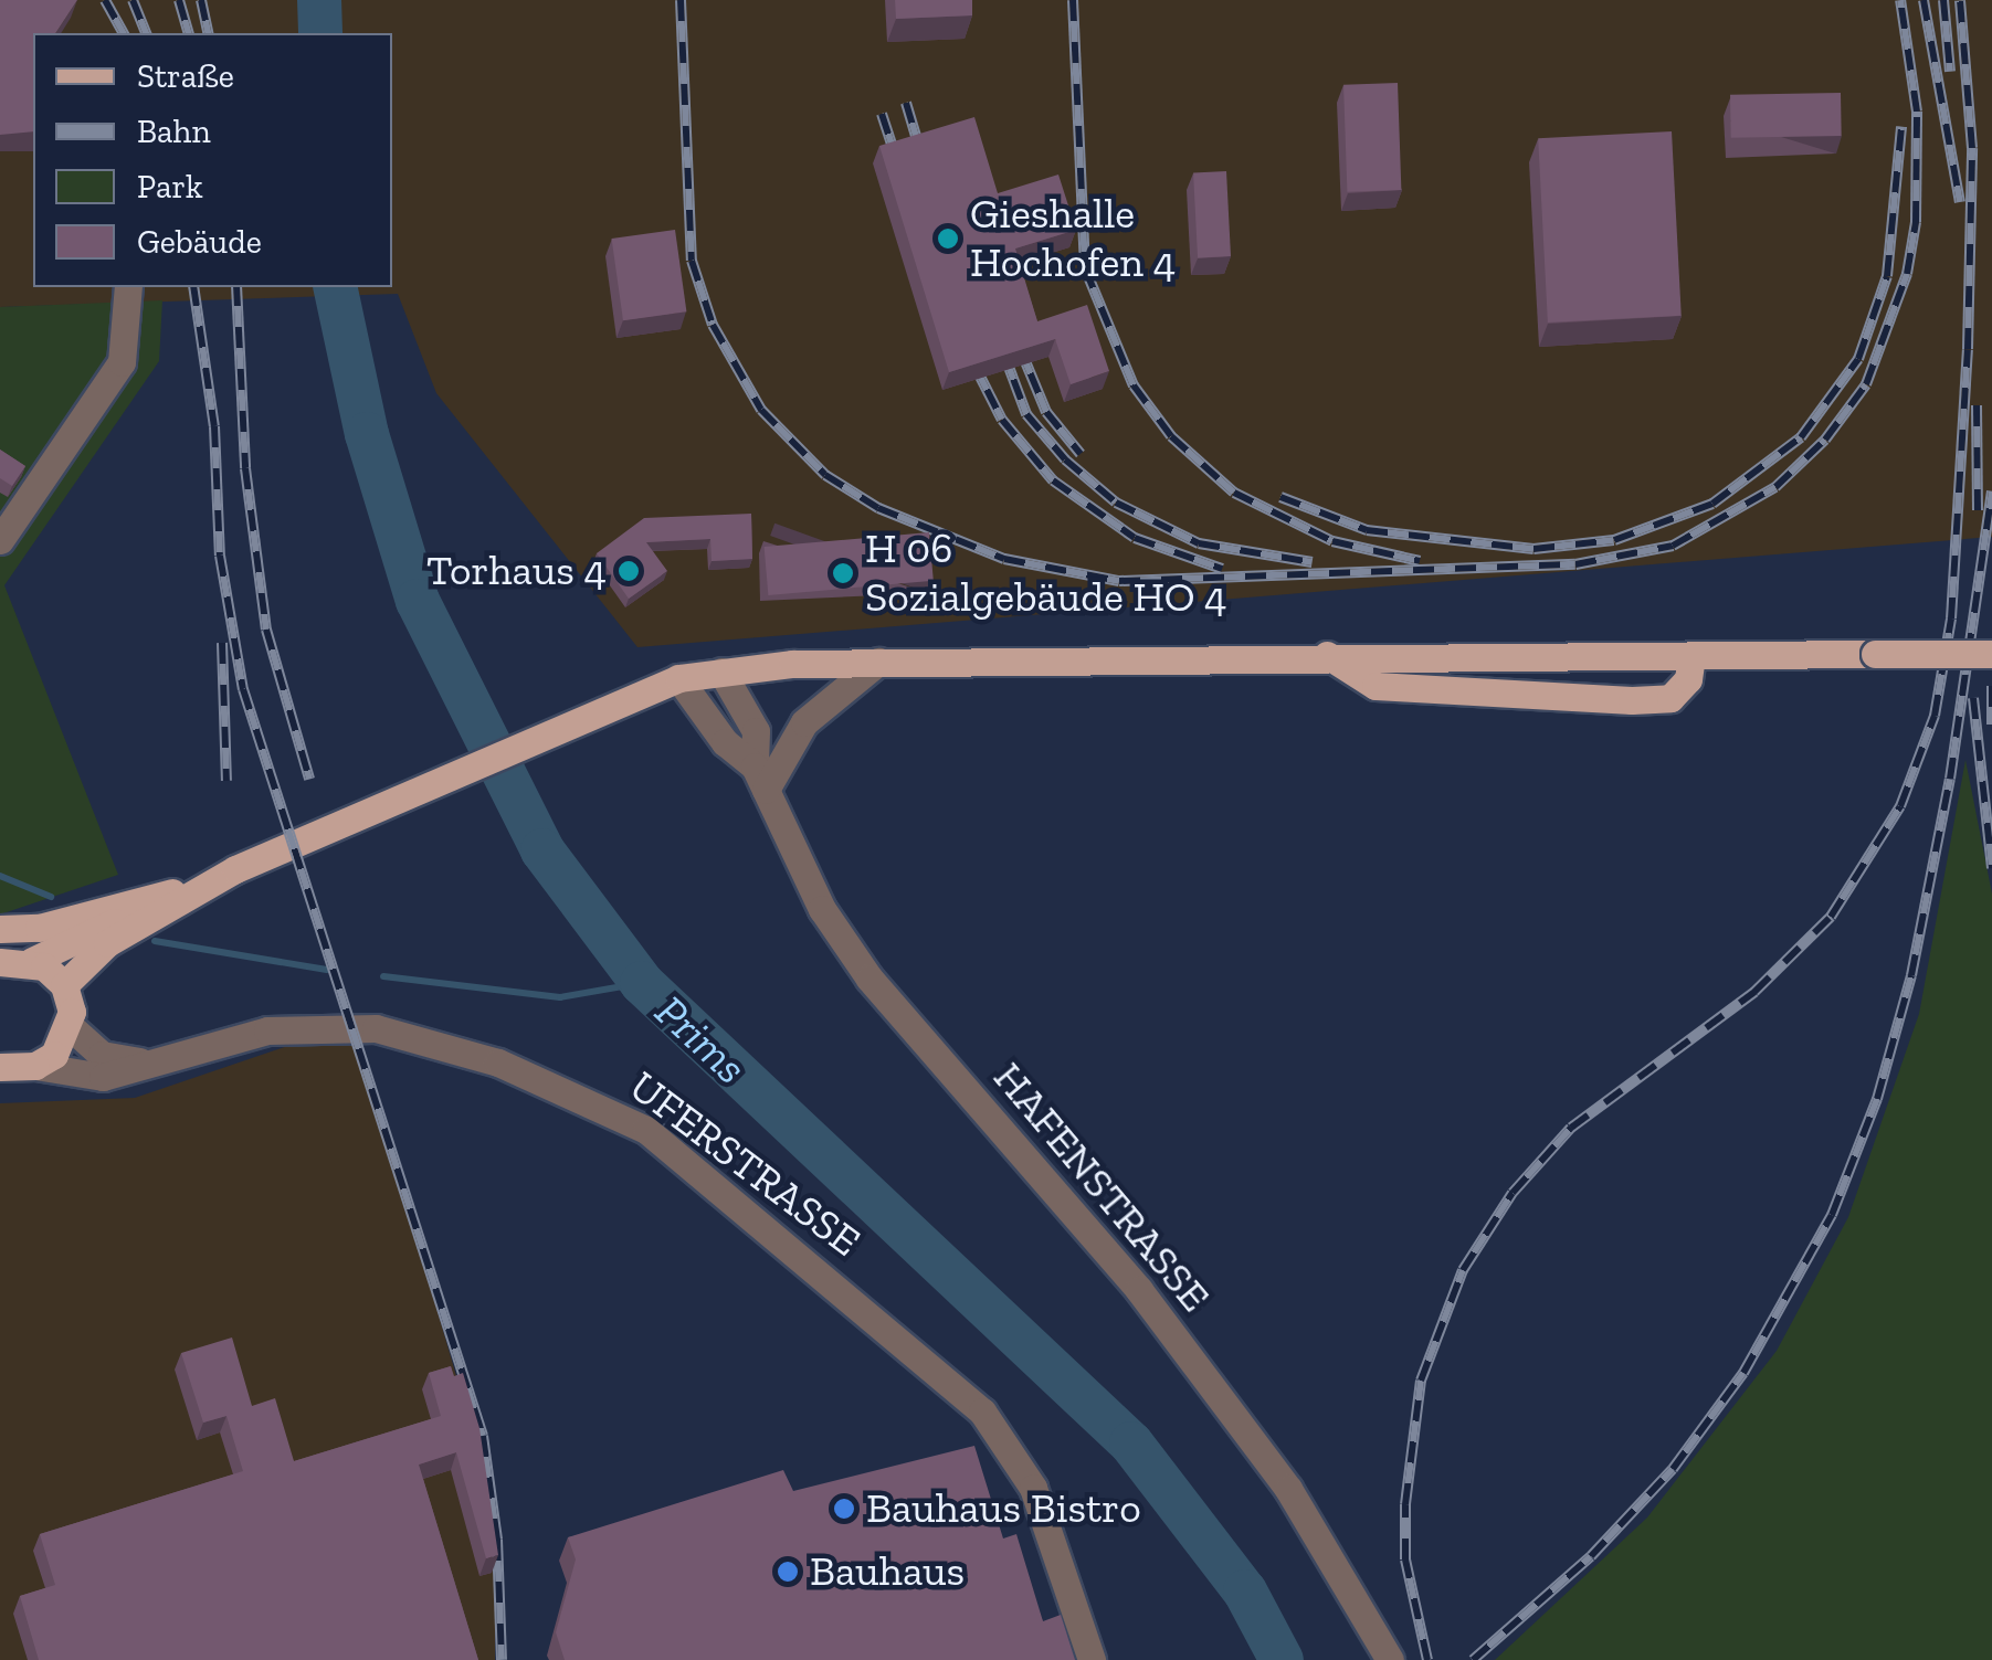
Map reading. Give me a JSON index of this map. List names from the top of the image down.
{
  "streets": {
    "street": ["UFERSTRASSE", "HAFENSTRASSE"]
  },
  "water": ["Prims"],
  "places": [
    "Gieshalle Hochofen 4",
    "Torhaus 4",
    "H 06 Sozialgebäude HO 4",
    "Bauhaus Bistro",
    "Bauhaus"
  ],
  "legend": [
    "Straße",
    "Bahn",
    "Park",
    "Gebäude"
  ]
}
